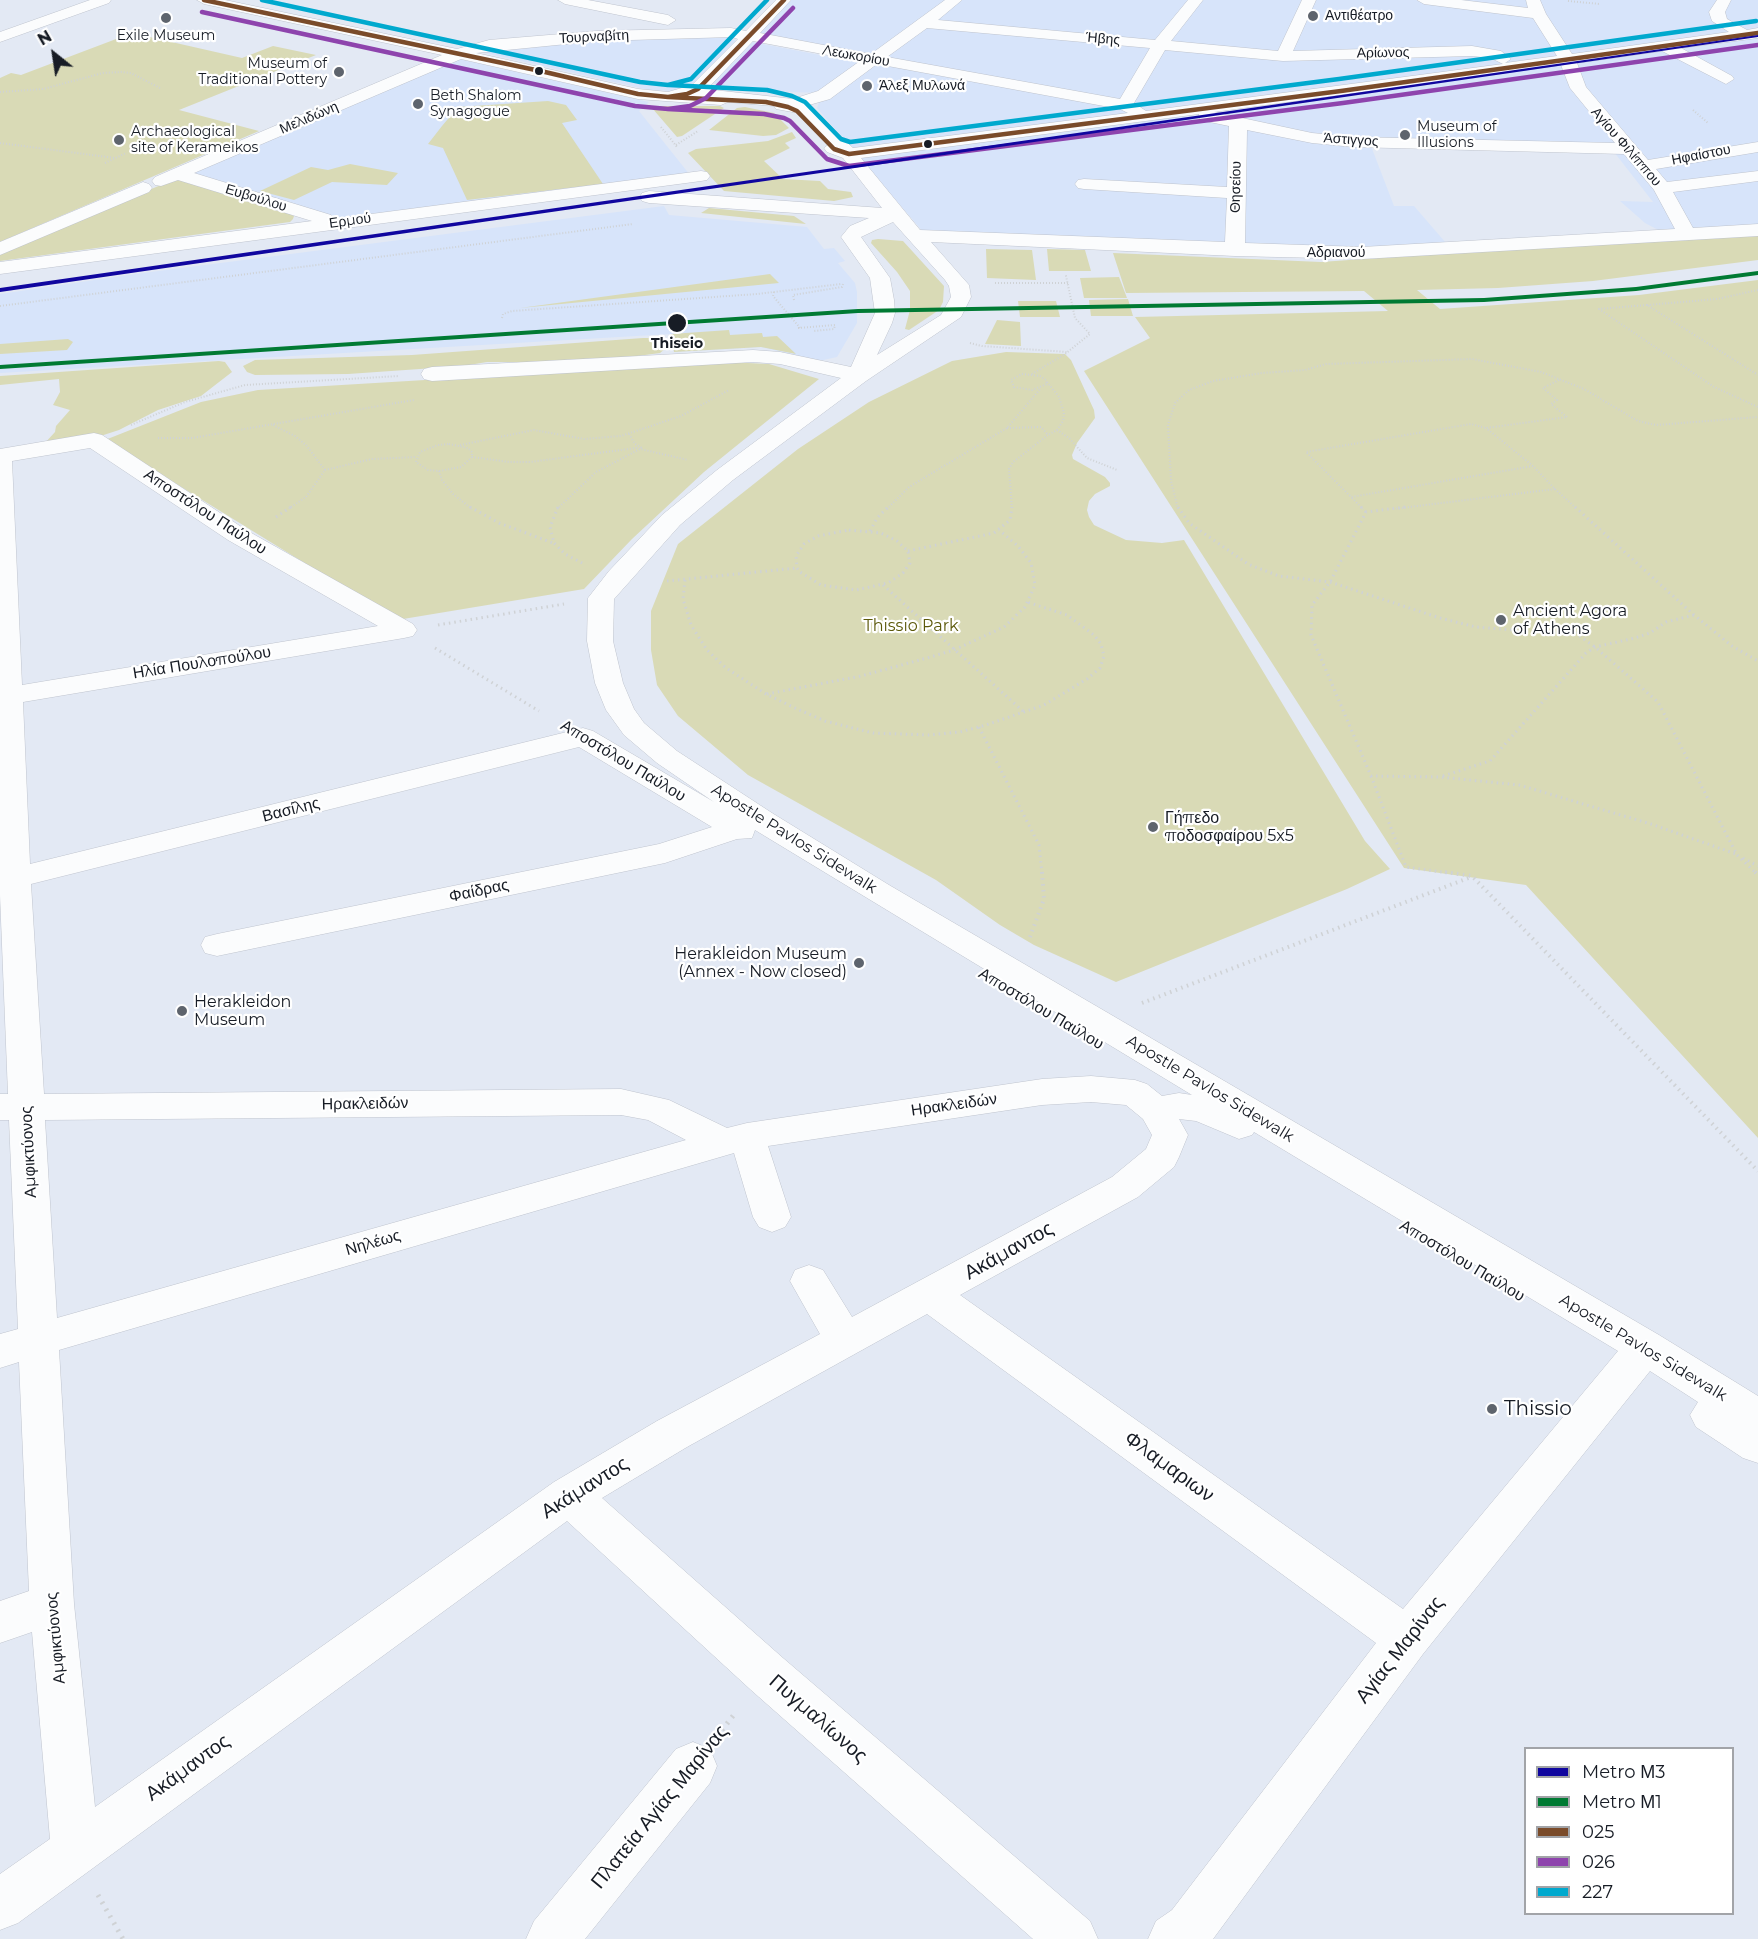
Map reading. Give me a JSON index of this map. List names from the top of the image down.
{
  "streets": {
    "street": [
      "Τουρναβίτη",
      "Ήβης",
      "Αρίωνος",
      "Λεωκορίου",
      "Μελιδώνη",
      "Άστιγγος",
      "Αγίου Φιλίππου",
      "Ηφαίστου",
      "Θησείου",
      "Ευβούλου",
      "Ερμού",
      "Αδριανού",
      "Αποστόλου Παύλου",
      "Ηλία Πουλοπούλου",
      "Βασίλης",
      "Apostle Pavlos Sidewalk",
      "Φαίδρας",
      "Ηρακλειδών",
      "Αμφικτύονος",
      "Νηλέως",
      "Ακάμαντος",
      "Φλαμαριων",
      "Αγίας Μαρίνας",
      "Πυγμαλίωνος",
      "Πλατεία Αγίας Μαρίνας"
    ]
  },
  "crossings": [
    ["Τουρναβίτη", "Λεωκορίου"],
    ["Τουρναβίτη", "Μελιδώνη"],
    ["Ήβης", "Αρίωνος"],
    ["Μελιδώνη", "Ευβούλου"],
    ["Άστιγγος", "Αγίου Φιλίππου"],
    ["Άστιγγος", "Θησείου"],
    ["Αγίου Φιλίππου", "Ηφαίστου"],
    ["Αγίου Φιλίππου", "Αδριανού"],
    ["Θησείου", "Αδριανού"],
    ["Ευβούλου", "Ερμού"],
    ["Αποστόλου Παύλου", "Ηλία Πουλοπούλου"],
    ["Αποστόλου Παύλου", "Βασίλης"],
    ["Αποστόλου Παύλου", "Apostle Pavlos Sidewalk"],
    ["Αποστόλου Παύλου", "Φαίδρας"],
    ["Αποστόλου Παύλου", "Ηρακλειδών"],
    ["Αποστόλου Παύλου", "Αμφικτύονος"],
    ["Αποστόλου Παύλου", "Ακάμαντος"],
    ["Αποστόλου Παύλου", "Αγίας Μαρίνας"],
    ["Ηλία Πουλοπούλου", "Αμφικτύονος"],
    ["Βασίλης", "Αμφικτύονος"],
    ["Apostle Pavlos Sidewalk", "Αγίας Μαρίνας"],
    ["Ηρακλειδών", "Αμφικτύονος"],
    ["Ηρακλειδών", "Νηλέως"],
    ["Ηρακλειδών", "Ακάμαντος"],
    ["Αμφικτύονος", "Νηλέως"],
    ["Αμφικτύονος", "Ακάμαντος"],
    ["Ακάμαντος", "Φλαμαριων"],
    ["Ακάμαντος", "Πυγμαλίωνος"],
    ["Φλαμαριων", "Αγίας Μαρίνας"],
    ["Πυγμαλίωνος", "Πλατεία Αγίας Μαρίνας"]
  ],
  "parks": ["Thissio Park"],
  "places": [
    "Αντιθέατρο",
    "Exile Museum",
    "Museum of Traditional Pottery",
    "Άλεξ Μυλωνά",
    "Beth Shalom Synagogue",
    "Museum of Illusions",
    "Archaeological site of Kerameikos",
    "Thiseio",
    "Ancient Agora of Athens",
    "Γήπεδο ποδοσφαίρου 5x5",
    "Herakleidon Museum (Annex - Now closed)",
    "Herakleidon Museum",
    "Thissio"
  ],
  "lines": [
    "transit line 025",
    "transit line 227",
    "transit line 026",
    "metro line Μ3",
    "metro line Μ1"
  ],
  "legend": [
    "Metro Μ3",
    "Metro Μ1",
    "025",
    "026",
    "227"
  ],
  "north": "top left"
}
